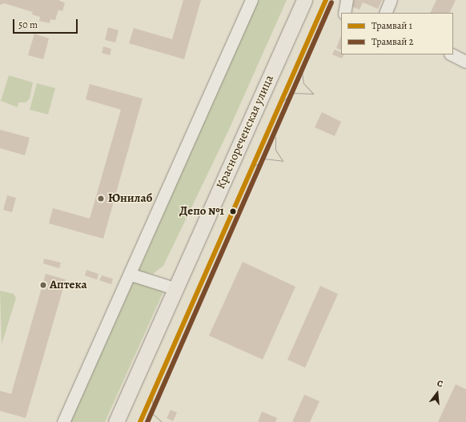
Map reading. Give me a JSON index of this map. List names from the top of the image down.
{
  "streets": {
    "main road": ["Краснореченская улица"]
  },
  "places": ["Юнилаб", "Депо №1", "Аптека"],
  "lines": ["tram line 1", "tram line 2"],
  "legend": ["Трамвай 1", "Трамвай 2"],
  "scale_bar": "50 m",
  "north": "top"
}
